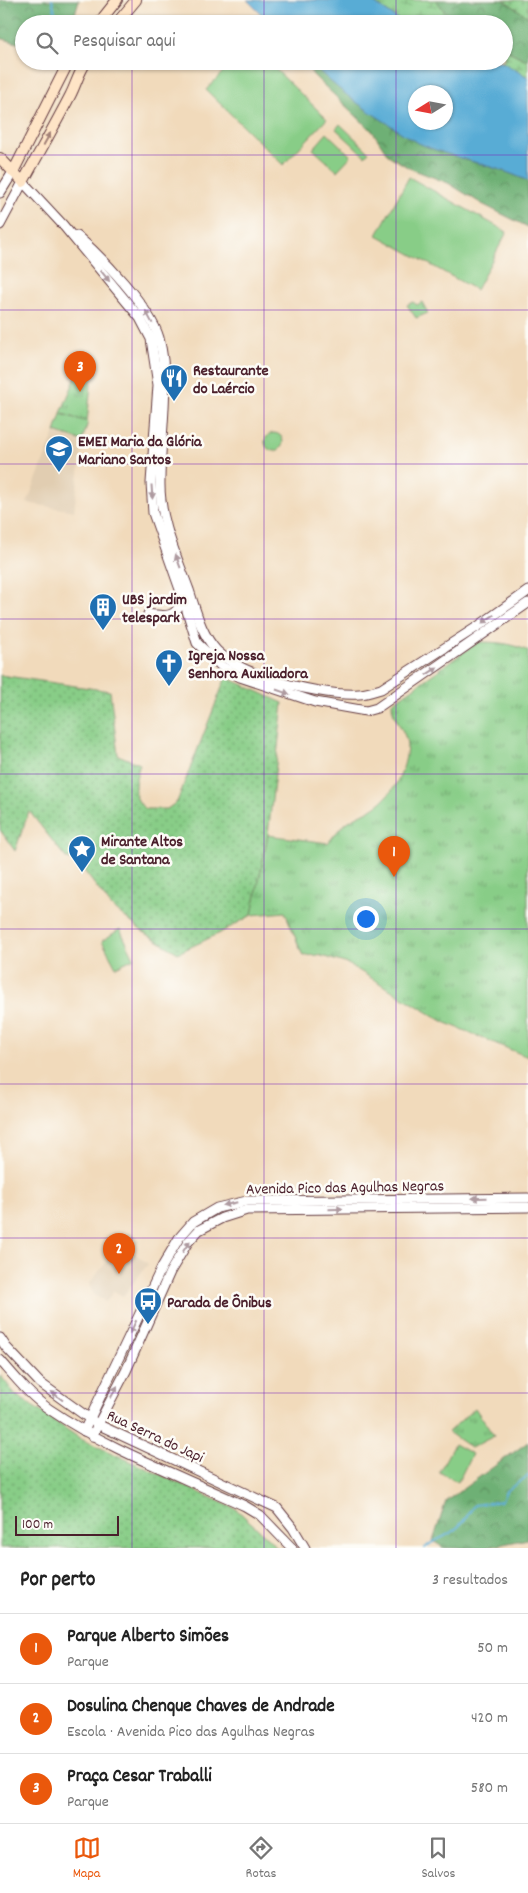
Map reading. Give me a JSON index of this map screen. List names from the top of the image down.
{
  "streets": {
    "street": ["Avenida Pico das Agulhas Negras", "Rua Serra do Japi"]
  },
  "crossings": [
    ["Avenida Pico das Agulhas Negras", "Rua Serra do Japi"]
  ],
  "places": {
    "restaurant": ["Restaurante do Laércio"],
    "school or university": ["EMEI Maria da Glória Mariano Santos"],
    "building": ["UBS jardim telespark"],
    "church": ["Igreja Nossa Senhora Auxiliadora"],
    "place": ["Mirante Altos de Santana"],
    "bus stop": ["Parada de Ônibus"]
  },
  "scale_bar": "100 m",
  "north": "left",
  "page": {
    "search": "Pesquisar aqui",
    "pins": ["3", "1", "2"],
    "scale": "100 m",
    "heading": ["Por perto", "3 resultados"],
    "list": [
      {
        "mark": "1",
        "name": "Parque Alberto Simões",
        "note": "Parque",
        "value": "50 m"
      },
      {
        "mark": "2",
        "name": "Dosulina Chenque Chaves de Andrade",
        "note": "Escola · Avenida Pico das Agulhas Negras",
        "value": "420 m"
      },
      {
        "mark": "3",
        "name": "Praça Cesar Traballi",
        "note": "Parque",
        "value": "580 m"
      }
    ],
    "nav": ["Mapa", "Rotas", "Salvos"]
  }
}
